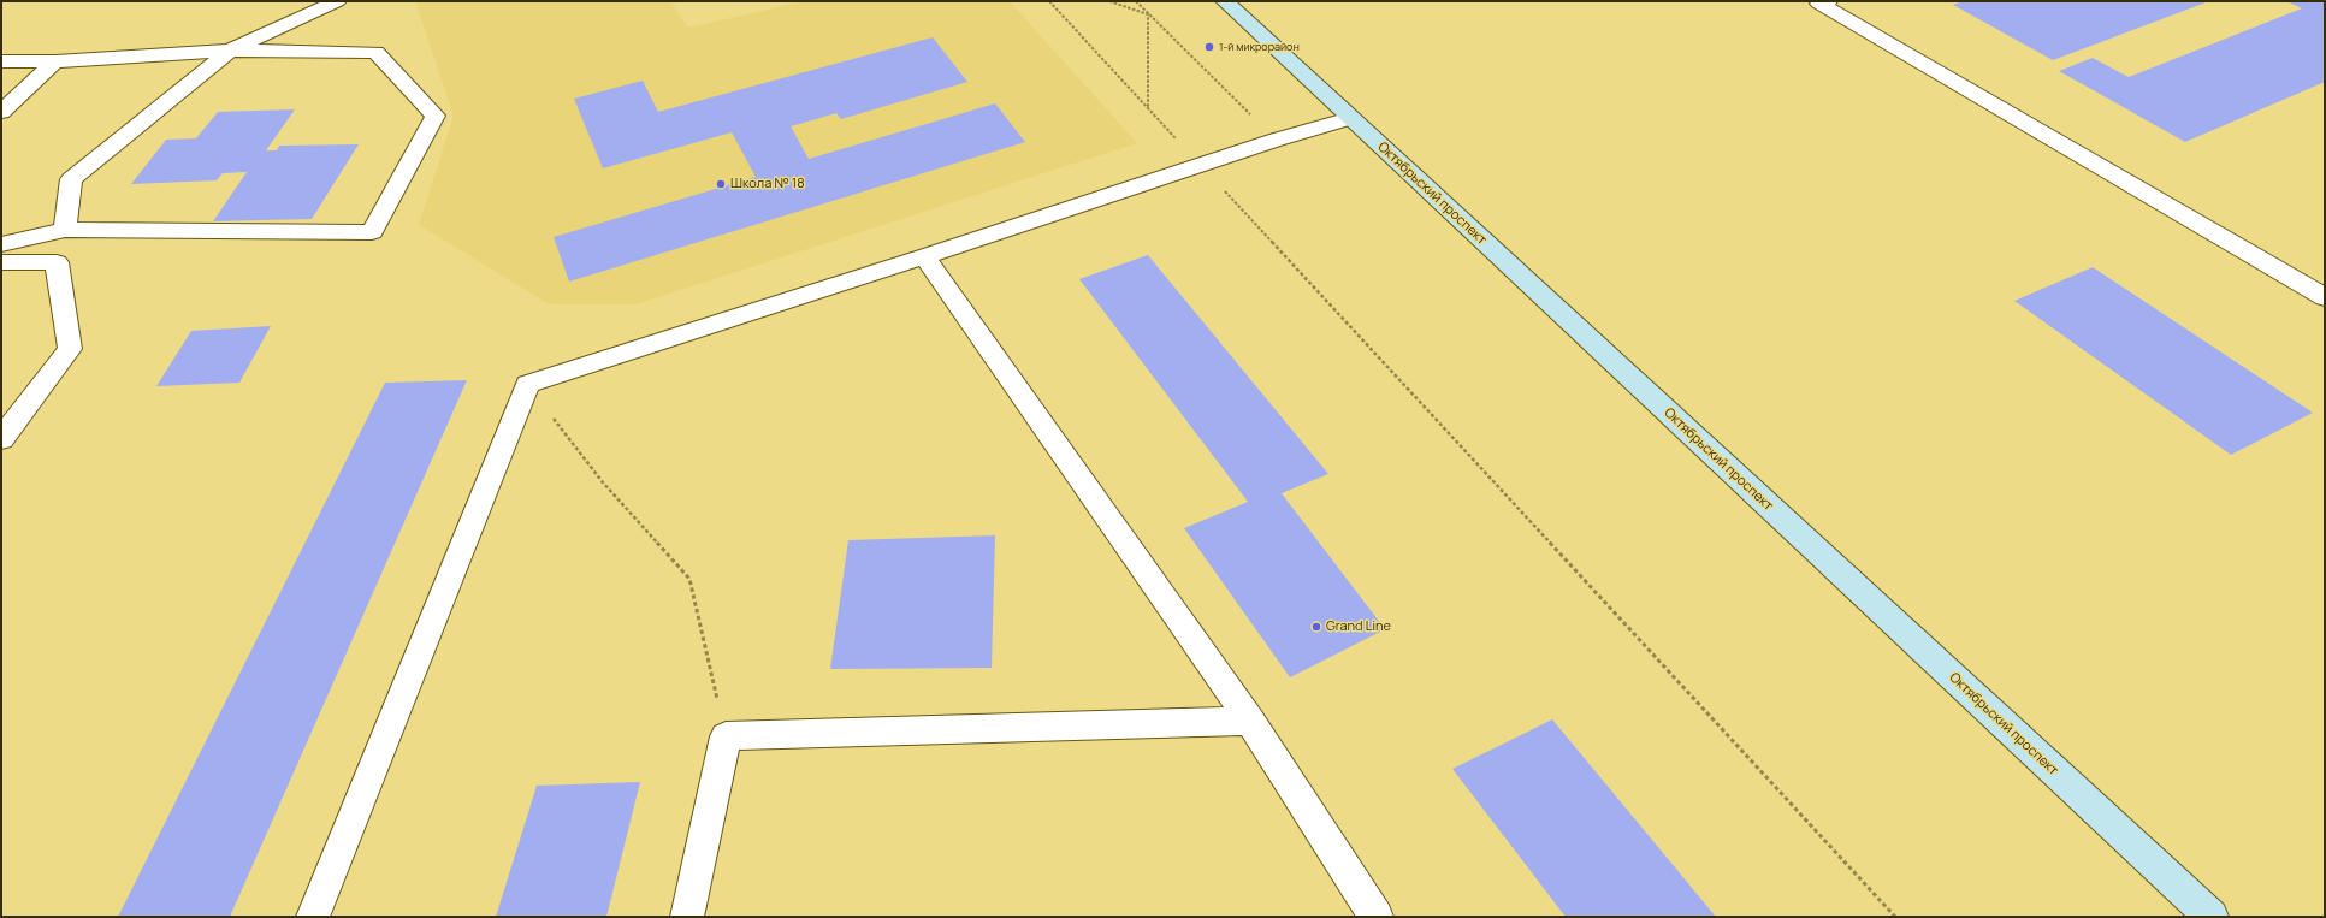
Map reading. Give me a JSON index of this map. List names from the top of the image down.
{
  "streets": {
    "main road": ["Октябрьский проспект"]
  },
  "places": ["1-й микрорайон", "Школа № 18", "Grand Line"]
}
